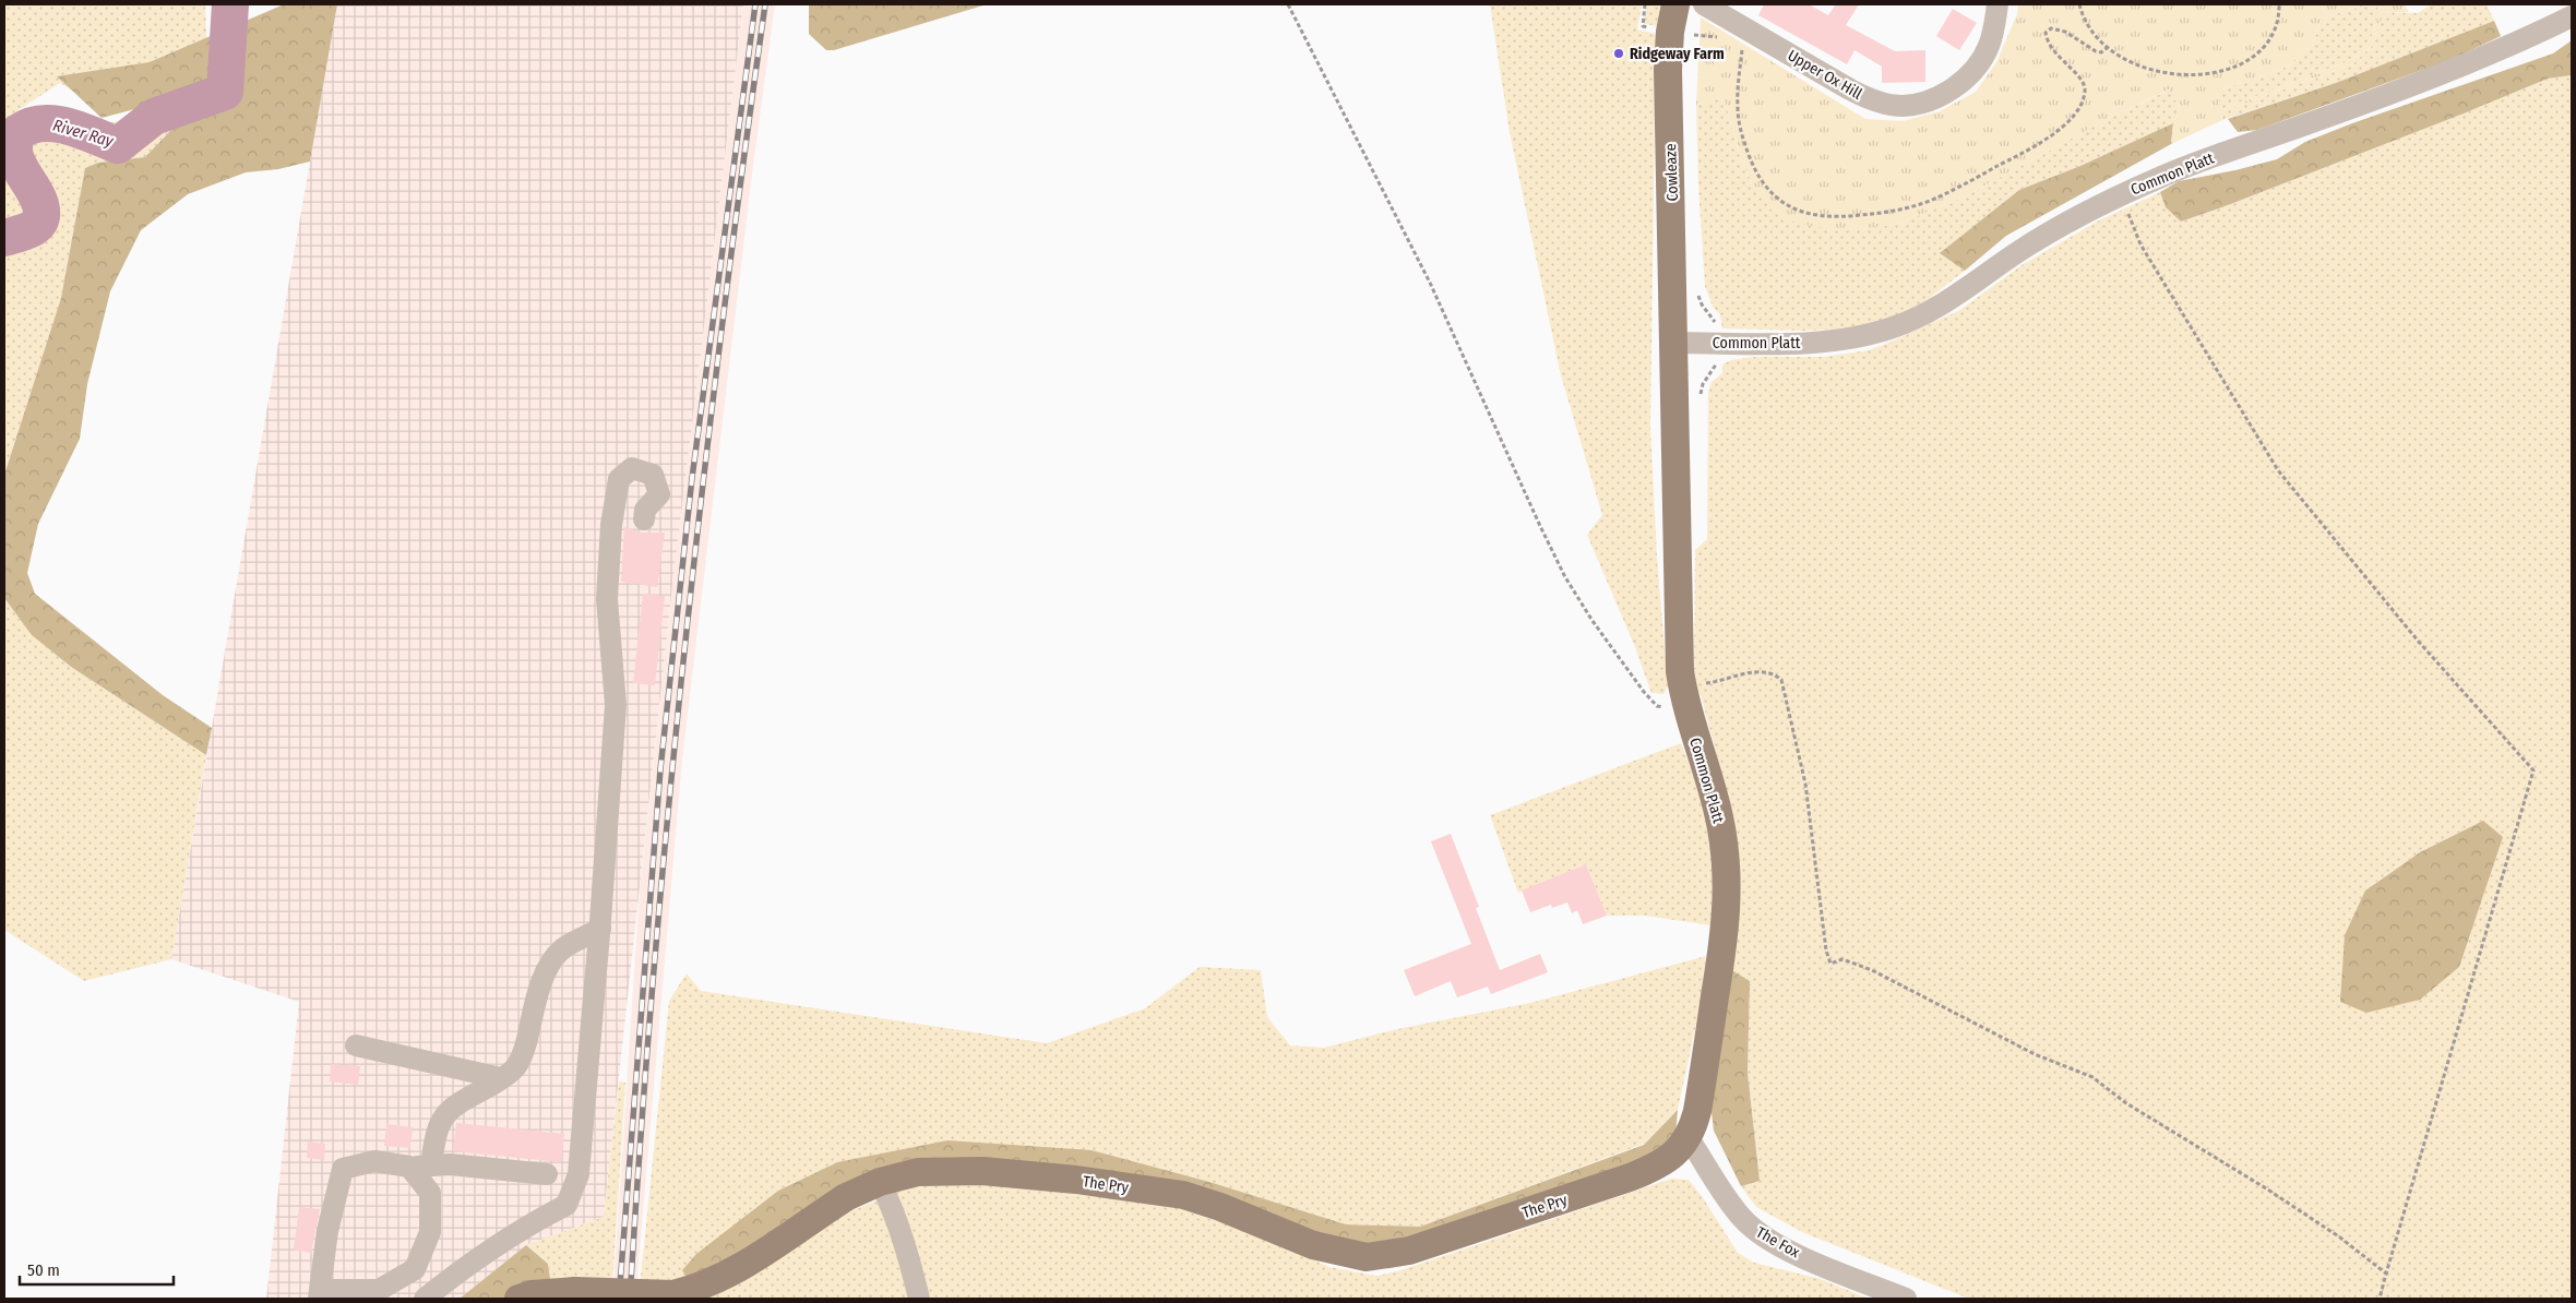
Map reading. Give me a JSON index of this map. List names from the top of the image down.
{
  "streets": {
    "main road": ["Cowleaze", "Common Platt", "The Pry"],
    "street": ["Upper Ox Hill", "The Fox"]
  },
  "crossings": [
    ["Cowleaze", "Common Platt"],
    ["Common Platt", "The Pry"],
    ["Common Platt", "The Fox"],
    ["The Pry", "The Fox"]
  ],
  "water": ["River Ray"],
  "places": ["Ridgeway Farm"],
  "scale_bar": "50 m"
}
